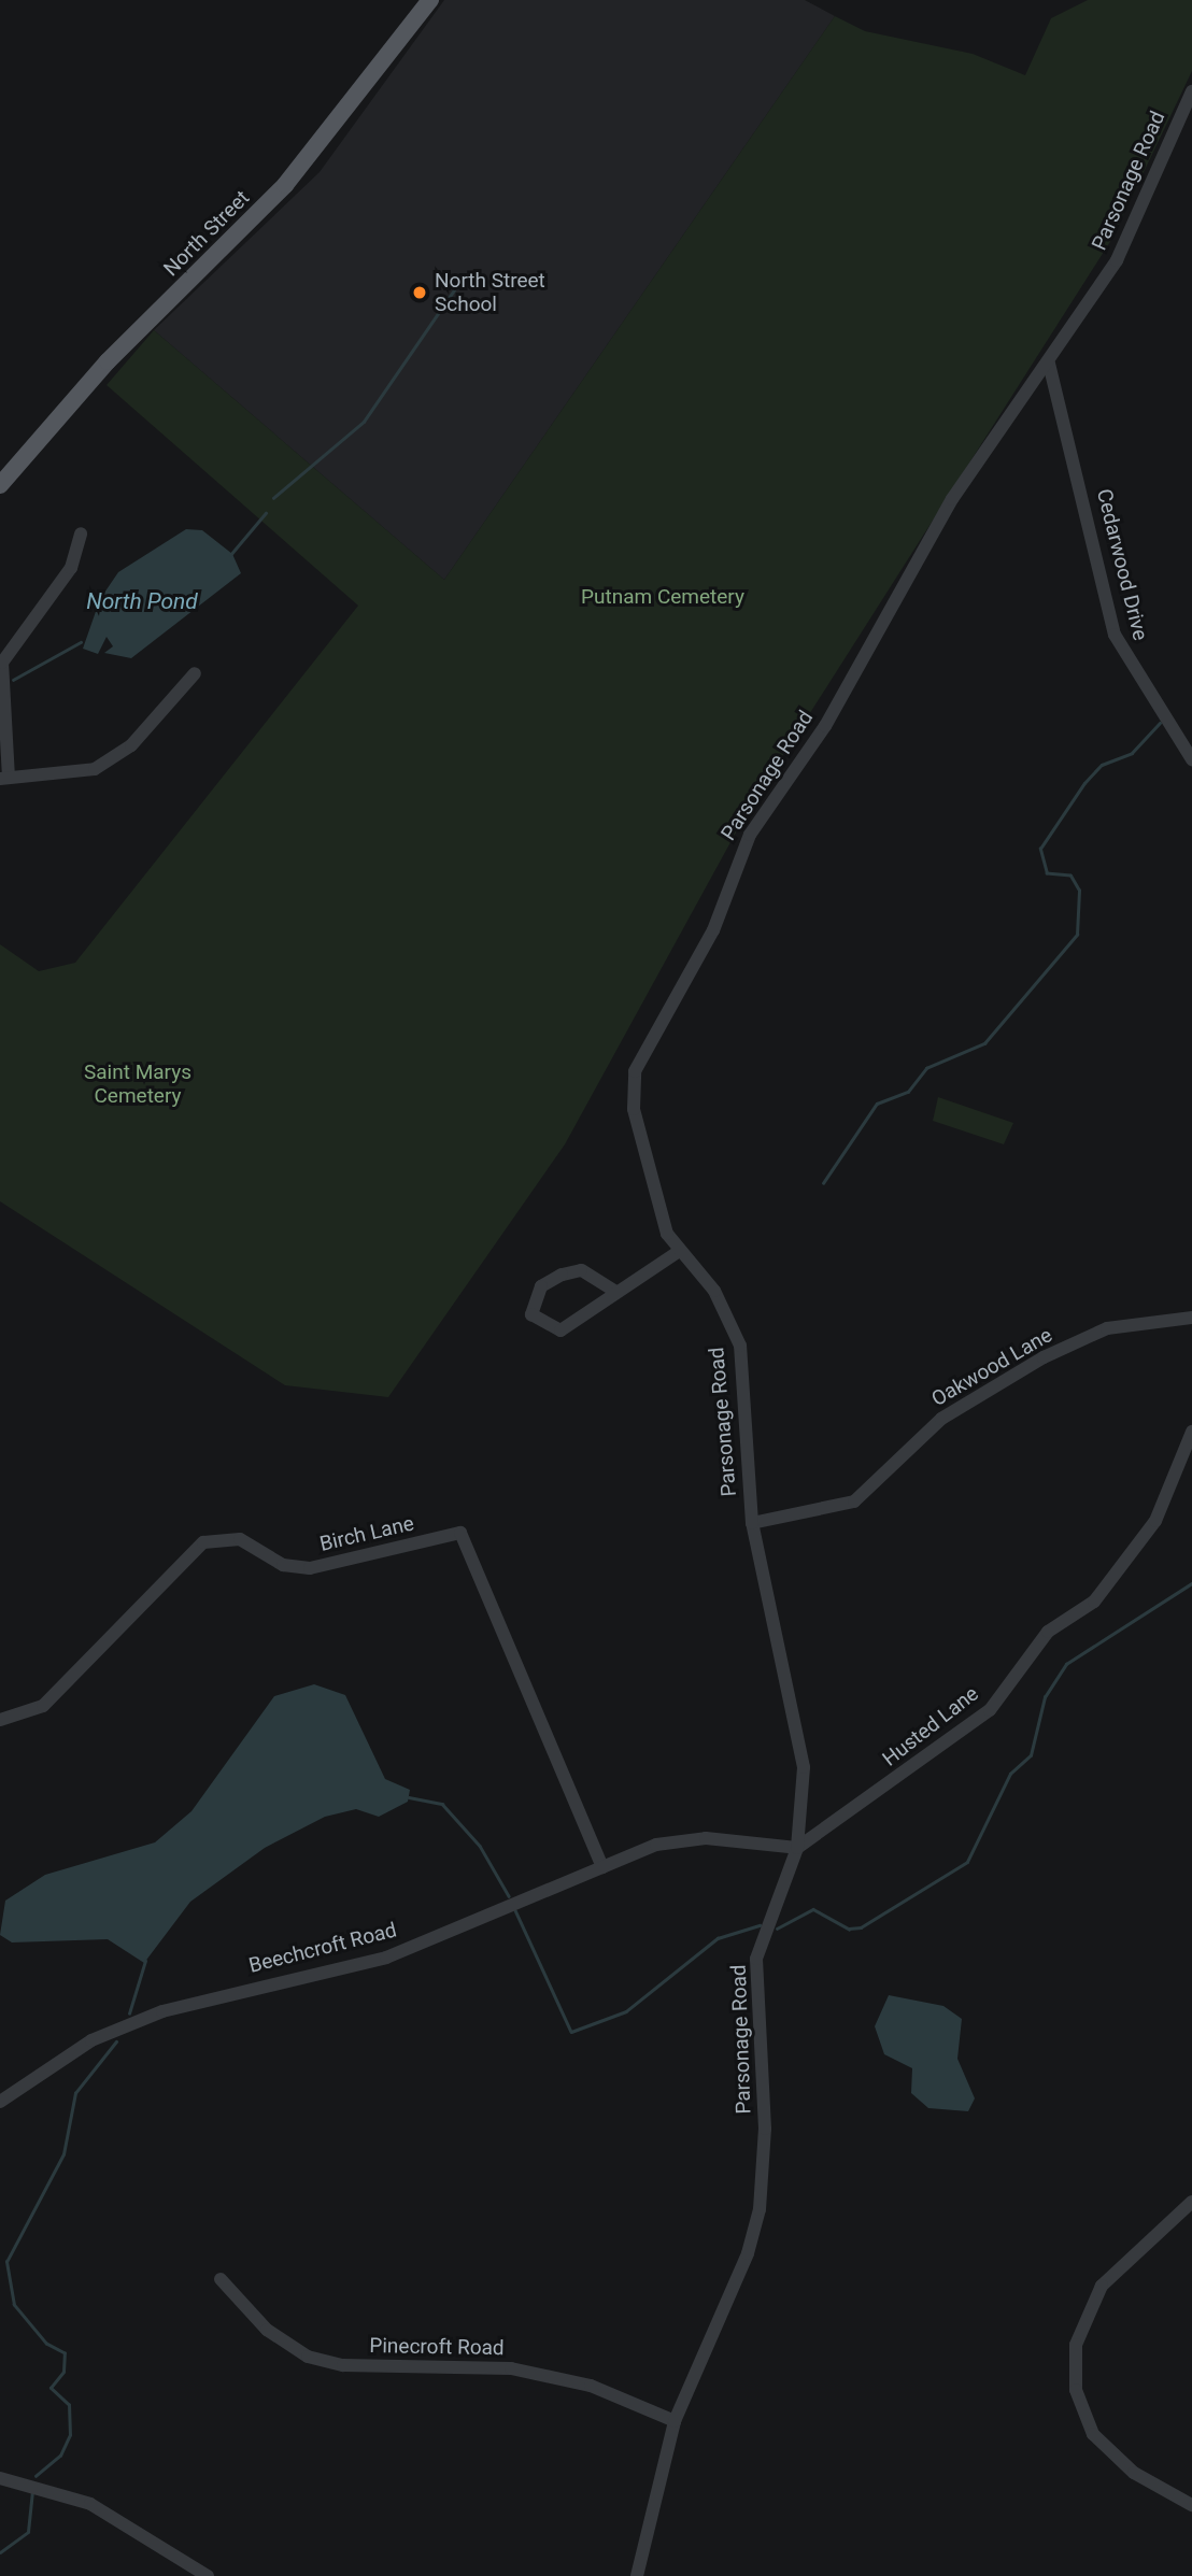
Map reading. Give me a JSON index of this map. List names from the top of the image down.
{
  "streets": {
    "main road": ["North Street"],
    "street": [
      "Parsonage Road",
      "Cedarwood Drive",
      "Oakwood Lane",
      "Birch Lane",
      "Husted Lane",
      "Beechcroft Road",
      "Pinecroft Road"
    ]
  },
  "crossings": [
    ["Parsonage Road", "Cedarwood Drive"],
    ["Parsonage Road", "Oakwood Lane"],
    ["Parsonage Road", "Husted Lane"],
    ["Parsonage Road", "Beechcroft Road"],
    ["Parsonage Road", "Pinecroft Road"],
    ["Birch Lane", "Beechcroft Road"],
    ["Husted Lane", "Beechcroft Road"]
  ],
  "water": ["North Pond"],
  "parks": ["Putnam Cemetery", "Saint Marys Cemetery"],
  "places": ["North Street School"]
}
